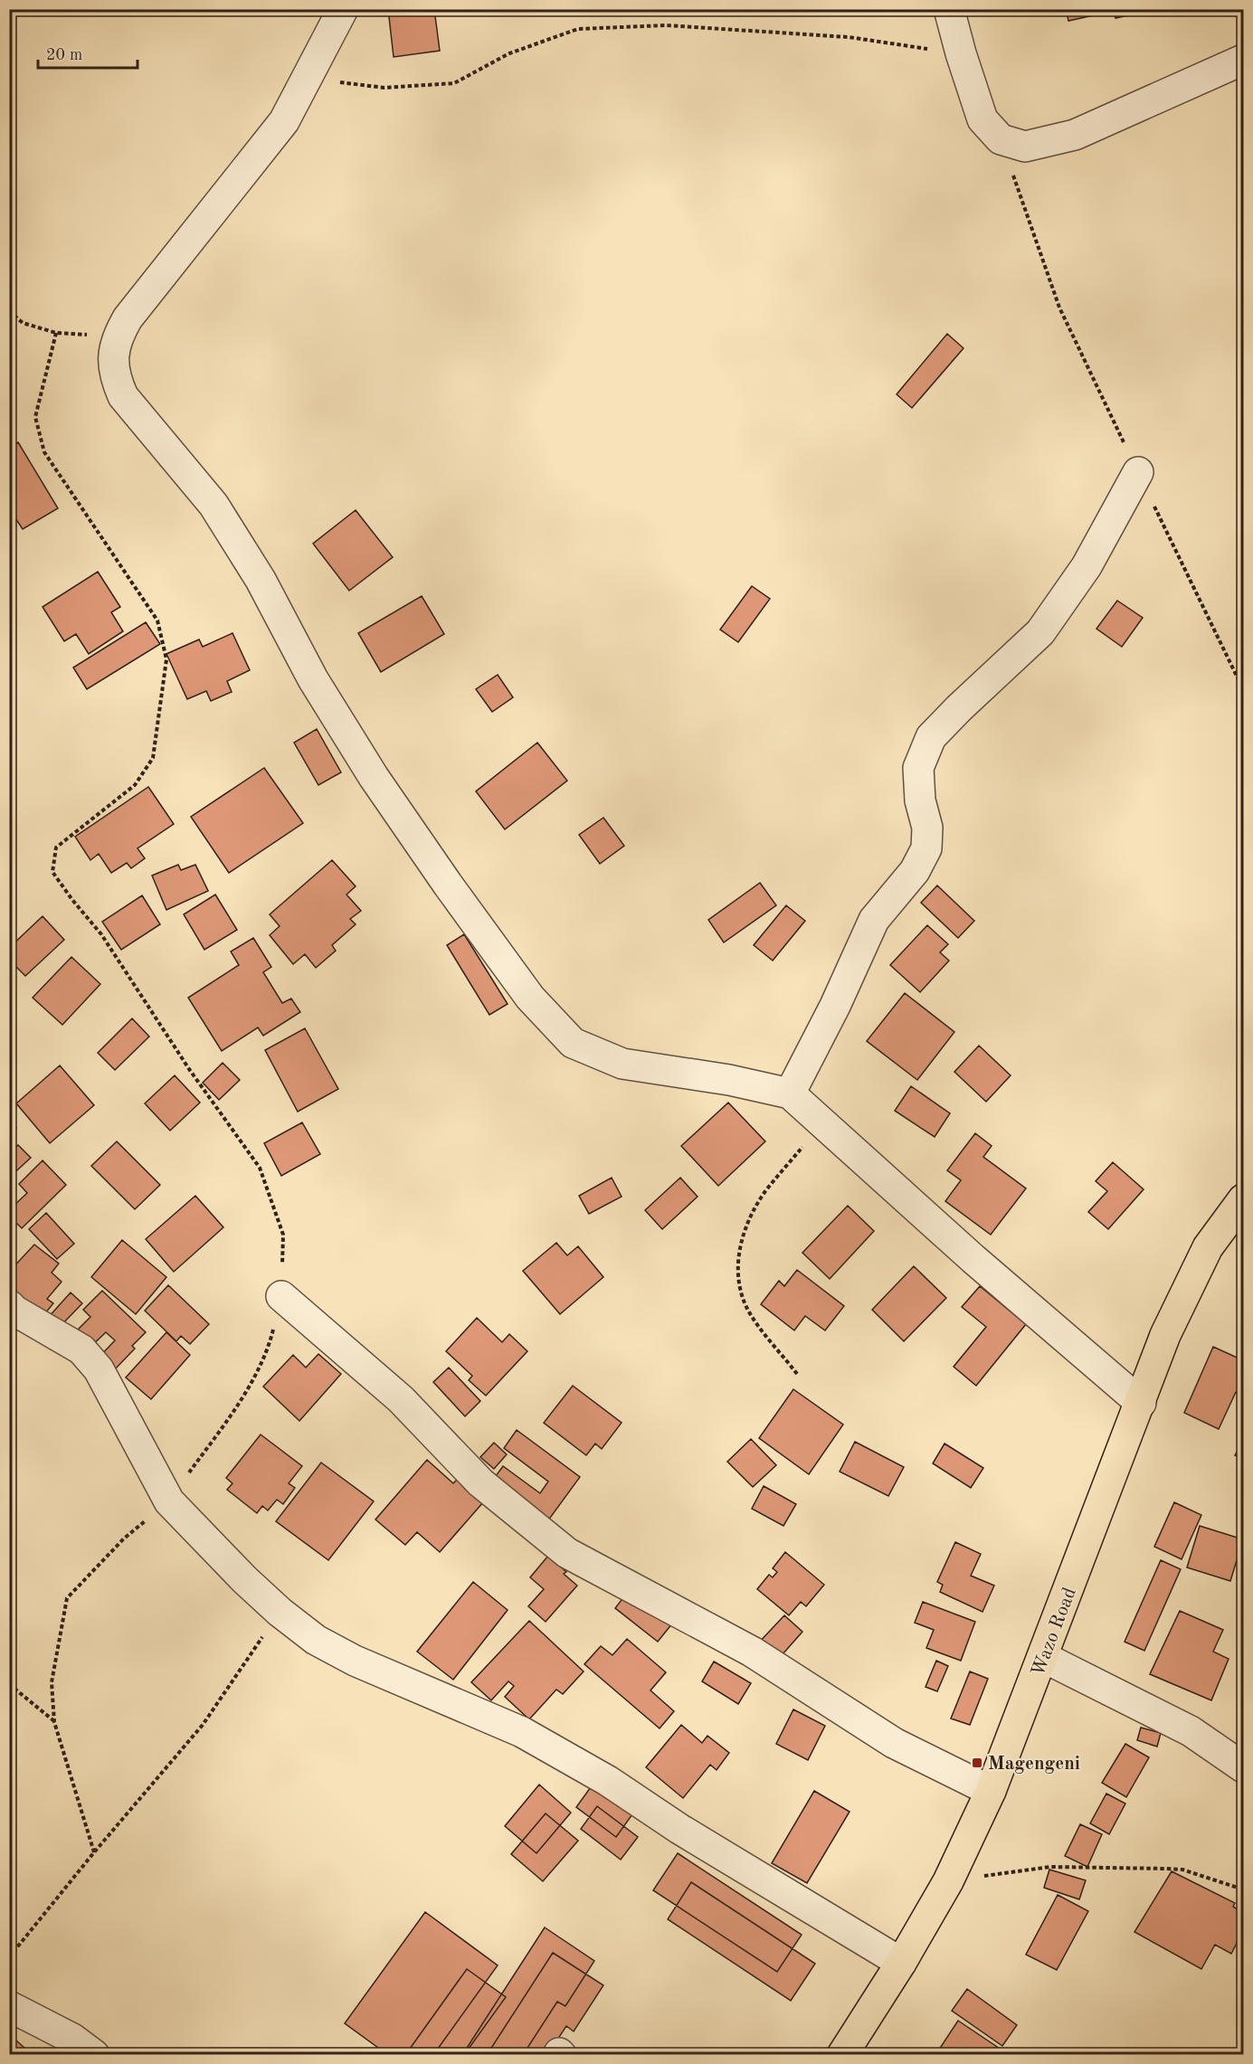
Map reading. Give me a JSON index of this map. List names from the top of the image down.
{
  "streets": {
    "main road": ["Wazo Road"]
  },
  "places": {
    "transit": ["Magengeni"]
  },
  "scale_bar": "20 m"
}
